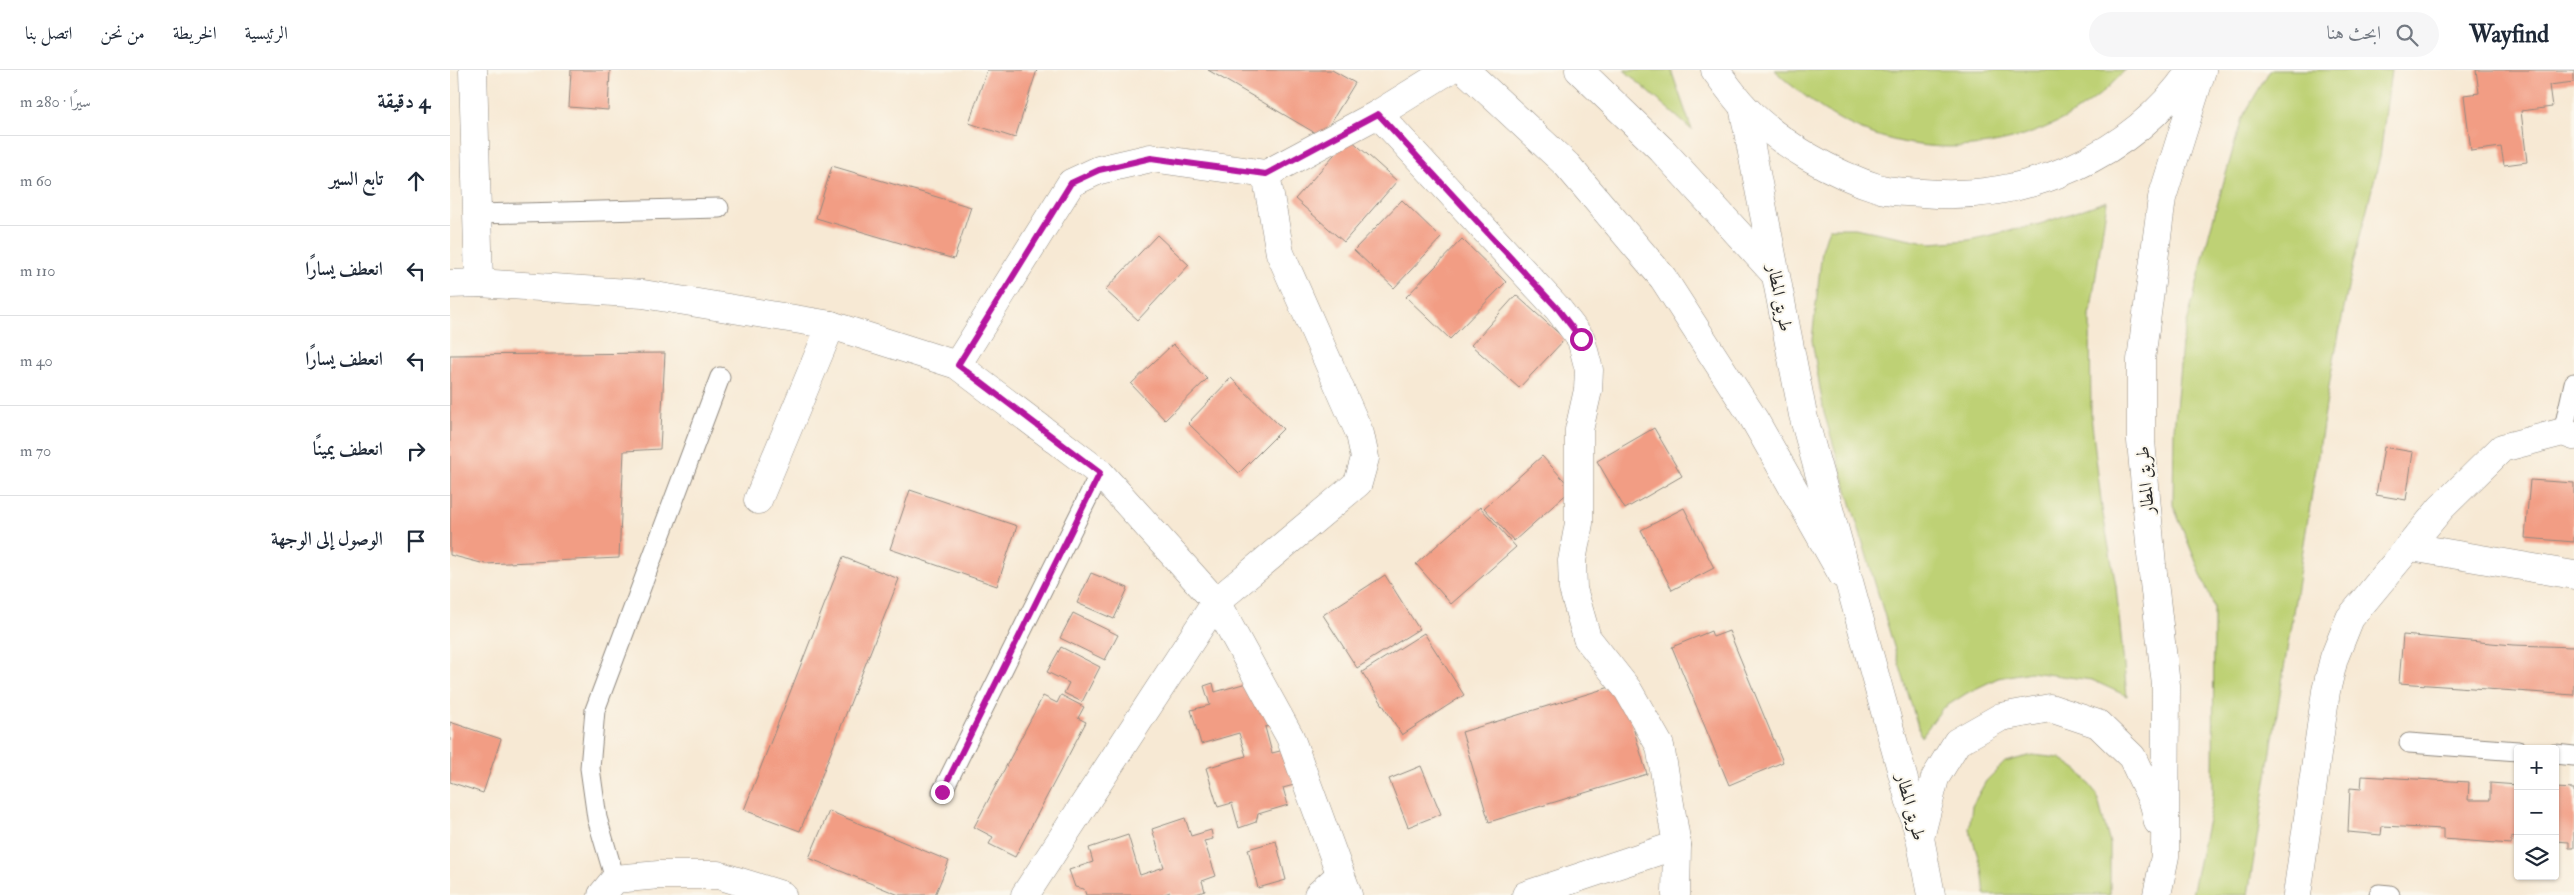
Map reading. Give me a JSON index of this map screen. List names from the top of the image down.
{
  "streets": {
    "main road": ["طريق المطار"]
  },
  "page": {
    "header": "Wayfind",
    "search": "ابحث هنا",
    "nav": [
      "الرئيسية",
      "الخريطة",
      "من نحن",
      "اتصل بنا"
    ],
    "heading": ["4 دقيقة", "سيرًا · 280 m"],
    "list": [
      ["تابع السير", "60 m"],
      ["انعطف يسارًا", "110 m"],
      ["انعطف يسارًا", "40 m"],
      ["انعطف يمينًا", "70 m"],
      "الوصول إلى الوجهة"
    ],
    "map_buttons": ["+", "−"]
  }
}
